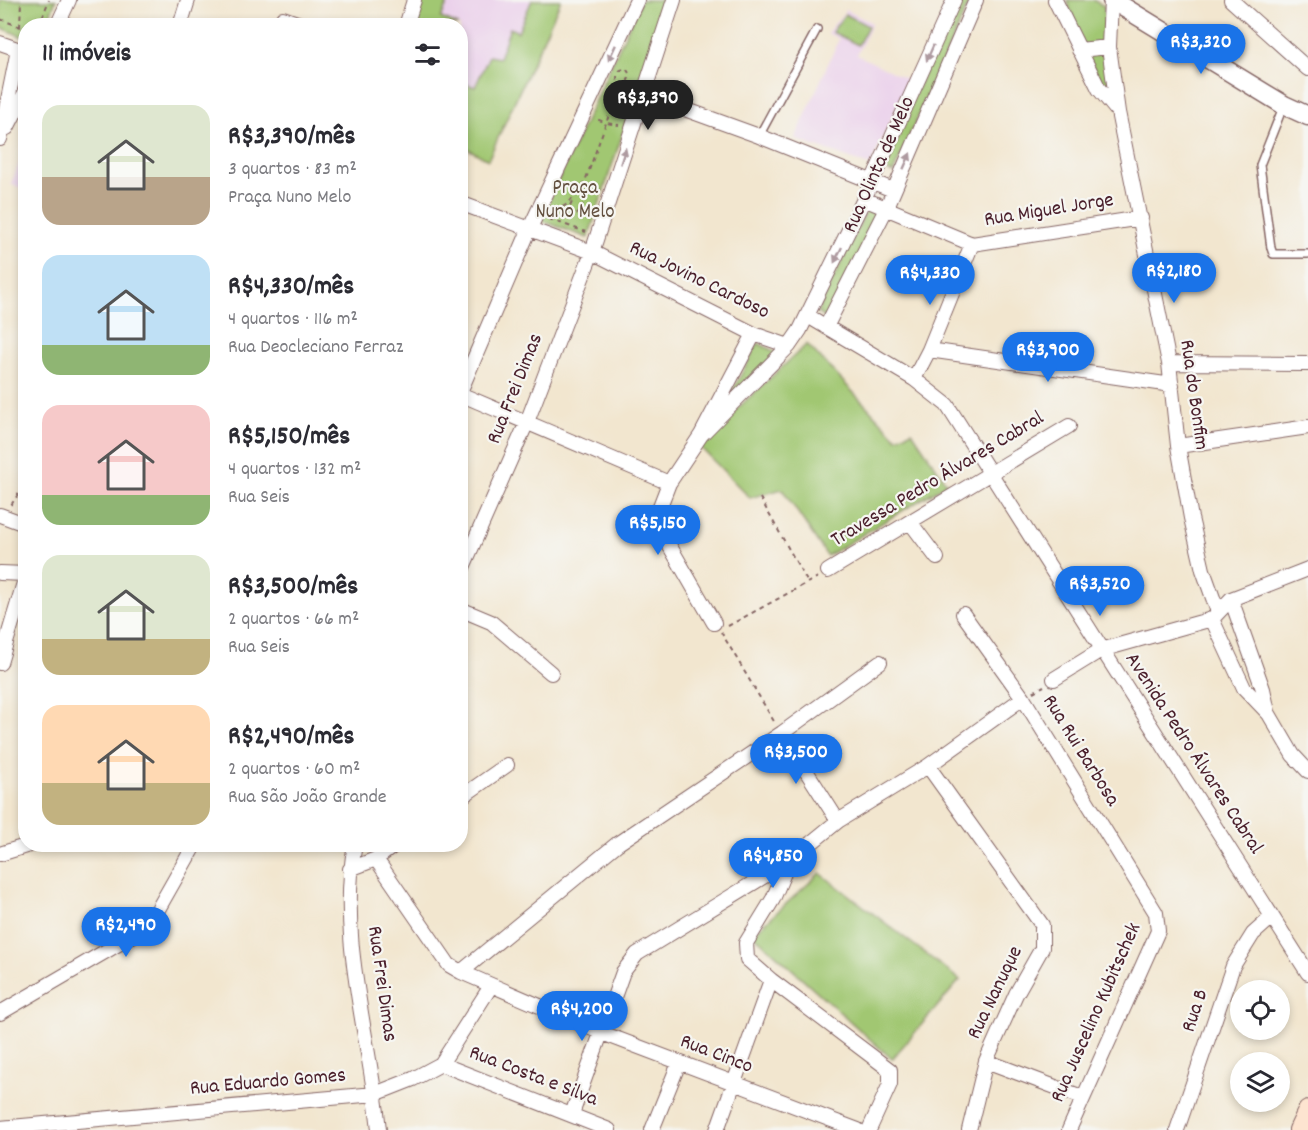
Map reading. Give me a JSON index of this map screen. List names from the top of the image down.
{
  "streets": {
    "street": [
      "Rua Olinta de Melo",
      "Rua Miguel Jorge",
      "Rua Jovino Cardoso",
      "Rua Frei Dimas",
      "Rua do Bonfim",
      "Travessa Pedro Álvares Cabral",
      "Rua Rui Barbosa",
      "Avenida Pedro Álvares Cabral",
      "Rua Nanuque",
      "Rua B",
      "Rua Juscelino Kubitschek",
      "Rua Cinco",
      "Rua Costa e Silva",
      "Rua Eduardo Gomes"
    ]
  },
  "crossings": [
    ["Rua Olinta de Melo", "Rua Miguel Jorge"],
    ["Rua Olinta de Melo", "Rua Jovino Cardoso"],
    ["Rua Olinta de Melo", "Avenida Pedro Álvares Cabral"],
    ["Rua Miguel Jorge", "Rua do Bonfim"],
    ["Rua Jovino Cardoso", "Rua Frei Dimas"],
    ["Rua Frei Dimas", "Rua Eduardo Gomes"],
    ["Travessa Pedro Álvares Cabral", "Avenida Pedro Álvares Cabral"],
    ["Rua Rui Barbosa", "Rua Juscelino Kubitschek"],
    ["Avenida Pedro Álvares Cabral", "Rua B"],
    ["Rua Cinco", "Rua Eduardo Gomes"],
    ["Rua Costa e Silva", "Rua Eduardo Gomes"]
  ],
  "parks": ["Praça Nuno Melo"],
  "page": {
    "heading": "11 imóveis",
    "price": [
      "R$3,320",
      "R$3,390",
      "R$2,180",
      "R$4,330",
      "R$3,900",
      "R$5,150",
      "R$3,520",
      "R$3,500",
      "R$4,850",
      "R$2,490",
      "R$4,200"
    ],
    "list": [
      {
        "name": "R$3,390/mês",
        "note": "3 quartos · 83 m² · Praça Nuno Melo"
      },
      {
        "name": "R$4,330/mês",
        "note": "4 quartos · 116 m² · Rua Deocleciano Ferraz"
      },
      {
        "name": "R$5,150/mês",
        "note": "4 quartos · 132 m² · Rua Seis"
      },
      {
        "name": "R$3,500/mês",
        "note": "2 quartos · 66 m² · Rua Seis"
      },
      {
        "name": "R$2,490/mês",
        "note": "2 quartos · 60 m² · Rua São João Grande"
      }
    ]
  }
}
